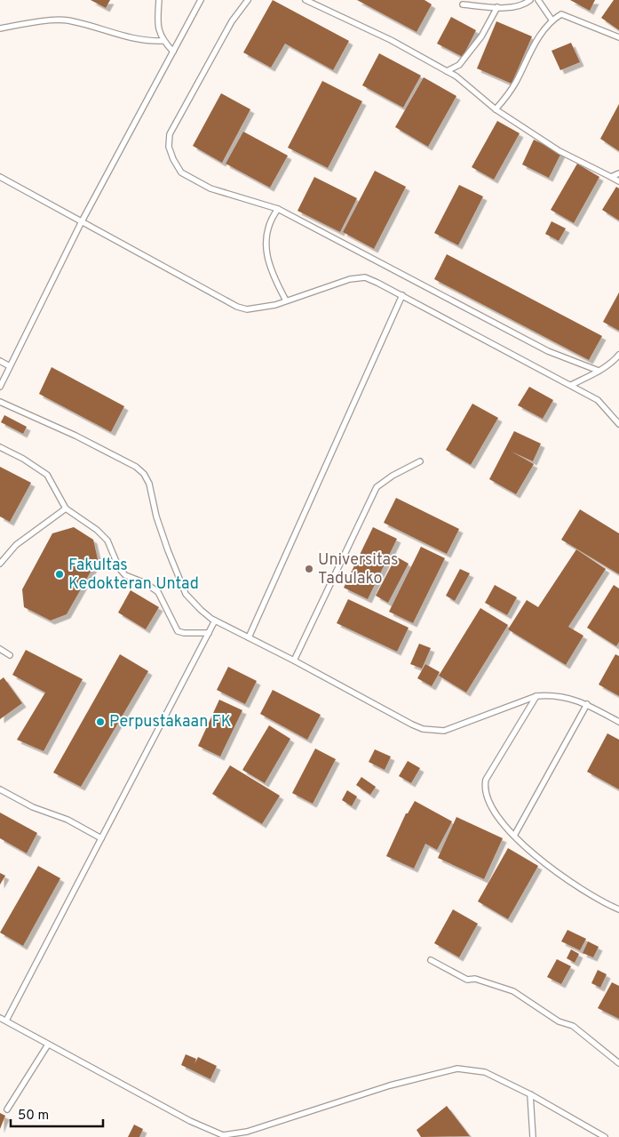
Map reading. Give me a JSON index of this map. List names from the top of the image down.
{
  "places": ["Universitas Tadulako", "Fakultas Kedokteran Untad", "Perpustakaan FK"],
  "scale_bar": "50 m"
}
